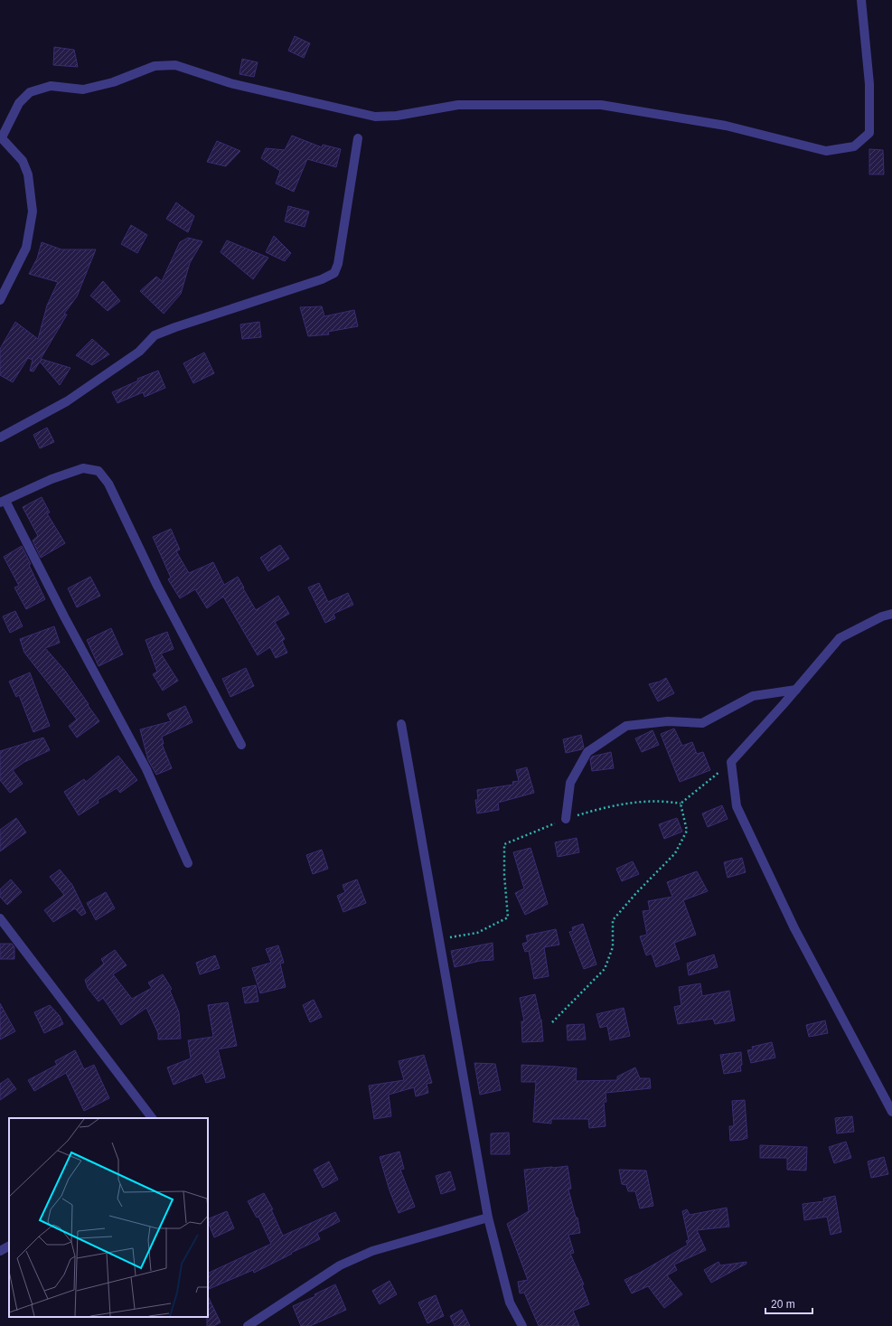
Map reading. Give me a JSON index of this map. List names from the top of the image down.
{
  "scale_bar": "20 m"
}
